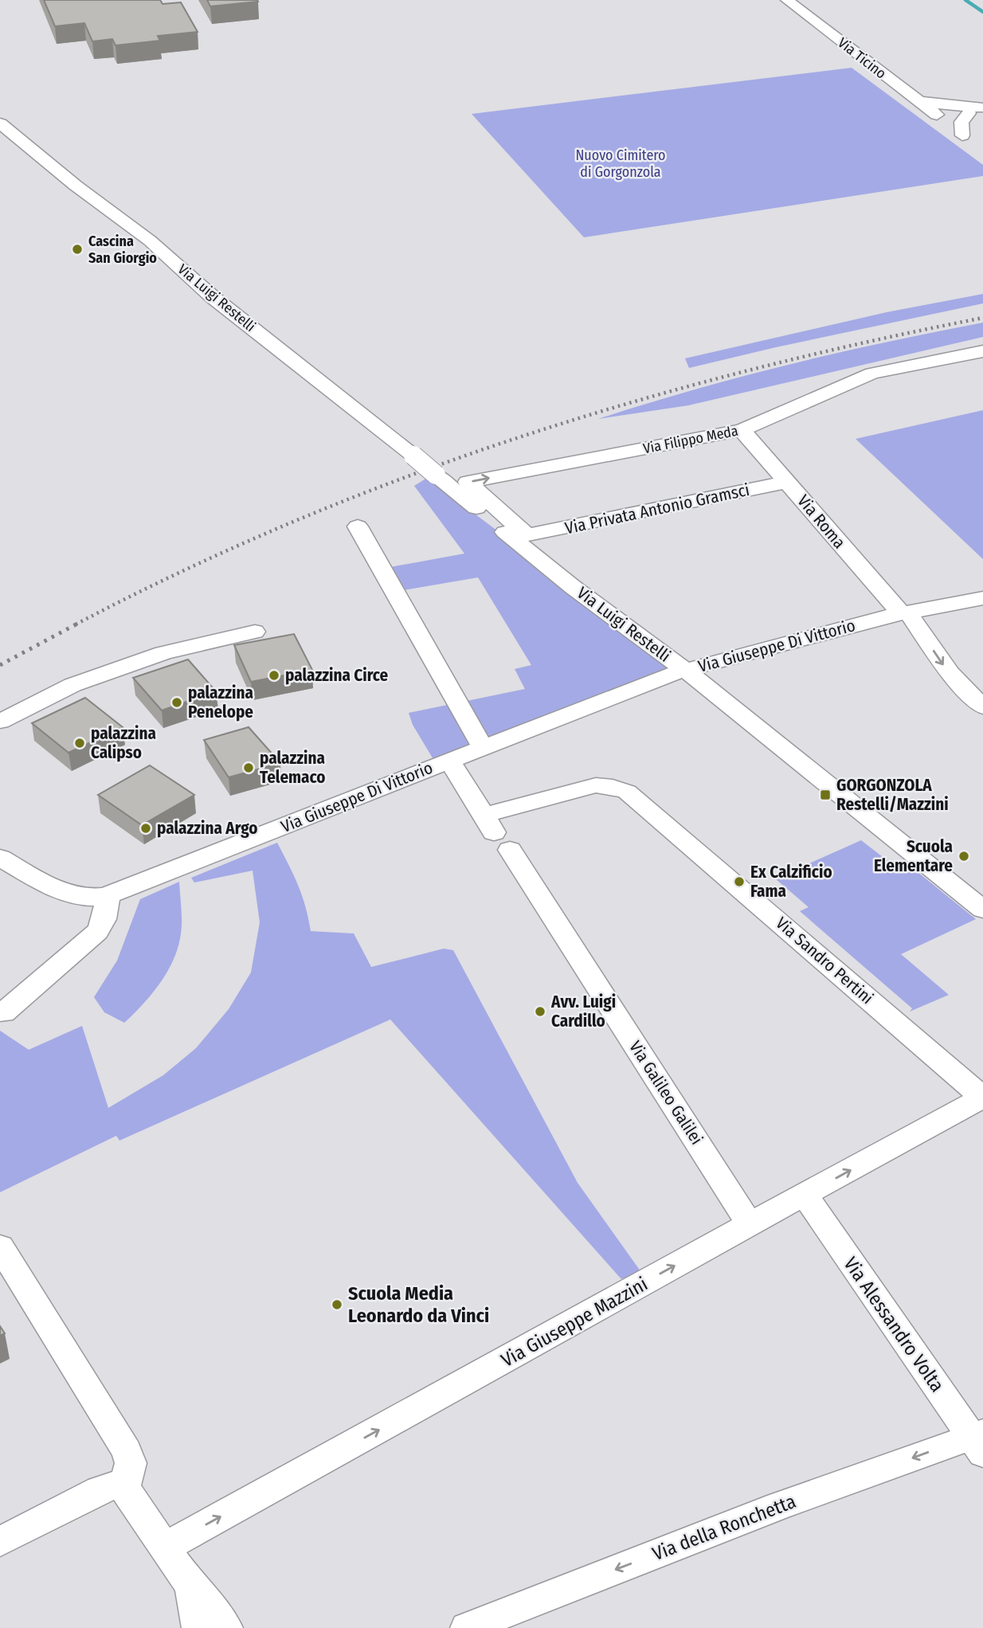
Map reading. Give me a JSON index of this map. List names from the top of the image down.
{
  "streets": {
    "street": [
      "Via Ticino",
      "Via Luigi Restelli",
      "Via Filippo Meda",
      "Via Privata Antonio Gramsci",
      "Via Roma",
      "Via Giuseppe Di Vittorio",
      "Via Sandro Pertini",
      "Via Galileo Galilei",
      "Via Giuseppe Mazzini",
      "Via Alessandro Volta",
      "Via della Ronchetta"
    ]
  },
  "crossings": [
    ["Via Luigi Restelli", "Via Giuseppe Di Vittorio"],
    ["Via Filippo Meda", "Via Privata Antonio Gramsci"],
    ["Via Filippo Meda", "Via Roma"],
    ["Via Privata Antonio Gramsci", "Via Roma"],
    ["Via Roma", "Via Giuseppe Di Vittorio"],
    ["Via Sandro Pertini", "Via Galileo Galilei"],
    ["Via Sandro Pertini", "Via Giuseppe Mazzini"],
    ["Via Galileo Galilei", "Via Giuseppe Mazzini"],
    ["Via Giuseppe Mazzini", "Via Alessandro Volta"],
    ["Via Alessandro Volta", "Via della Ronchetta"]
  ],
  "one_way": ["Via Giuseppe Mazzini", "Via della Ronchetta"],
  "parks": ["Nuovo Cimitero di Gorgonzola"],
  "places": {
    "other": [
      "Cascina San Giorgio",
      "palazzina Circe",
      "palazzina Penelope",
      "palazzina Calipso",
      "palazzina Telemaco",
      "palazzina Argo",
      "Scuola Elementare",
      "Ex Calzificio Fama",
      "Avv. Luigi Cardillo",
      "Scuola Media Leonardo da Vinci"
    ],
    "transit": ["GORGONZOLA Restelli/Mazzini"]
  }
}
